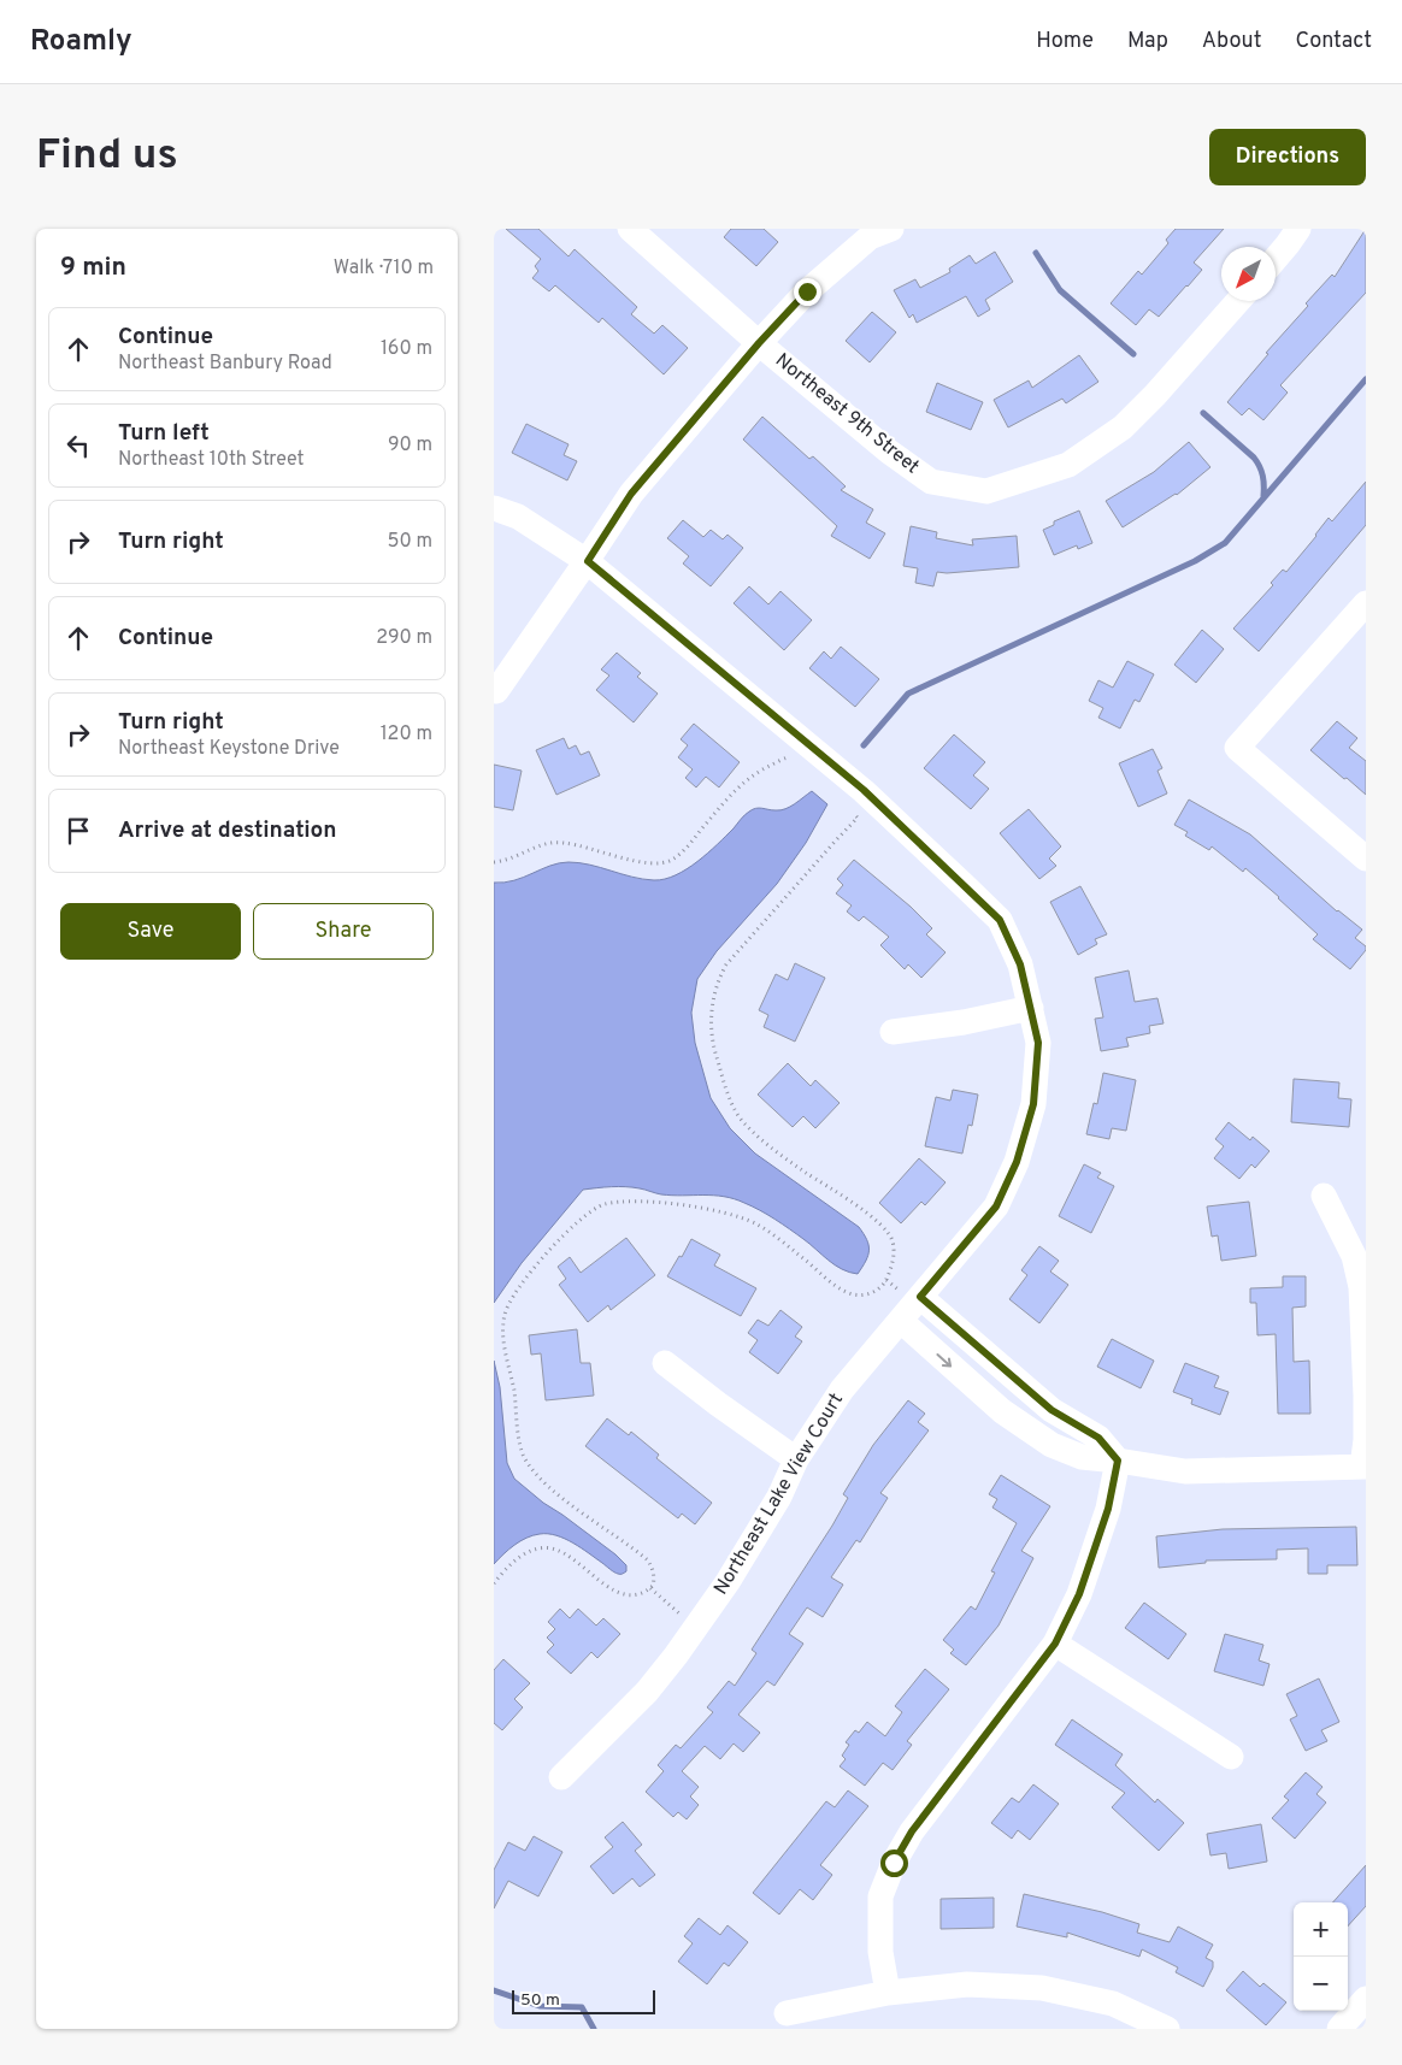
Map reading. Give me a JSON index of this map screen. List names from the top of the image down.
{
  "streets": {
    "street": ["Northeast 9th Street", "Northeast Lake View Court"]
  },
  "scale_bar": "50 m",
  "north": "bottom left",
  "page": {
    "header": "Roamly",
    "nav": [
      "Home",
      "Map",
      "About",
      "Contact"
    ],
    "buttons": [
      "Directions",
      ["Save", "Share"]
    ],
    "title": "Find us",
    "heading": ["9 min", "Walk · 710 m"],
    "list": [
      ["Continue", "Northeast Banbury Road", "160 m"],
      ["Turn left", "Northeast 10th Street", "90 m"],
      ["Turn right", "50 m"],
      ["Continue", "290 m"],
      ["Turn right", "Northeast Keystone Drive", "120 m"],
      "Arrive at destination"
    ],
    "map_buttons": ["+", "−"],
    "scale": "50 m"
  }
}
